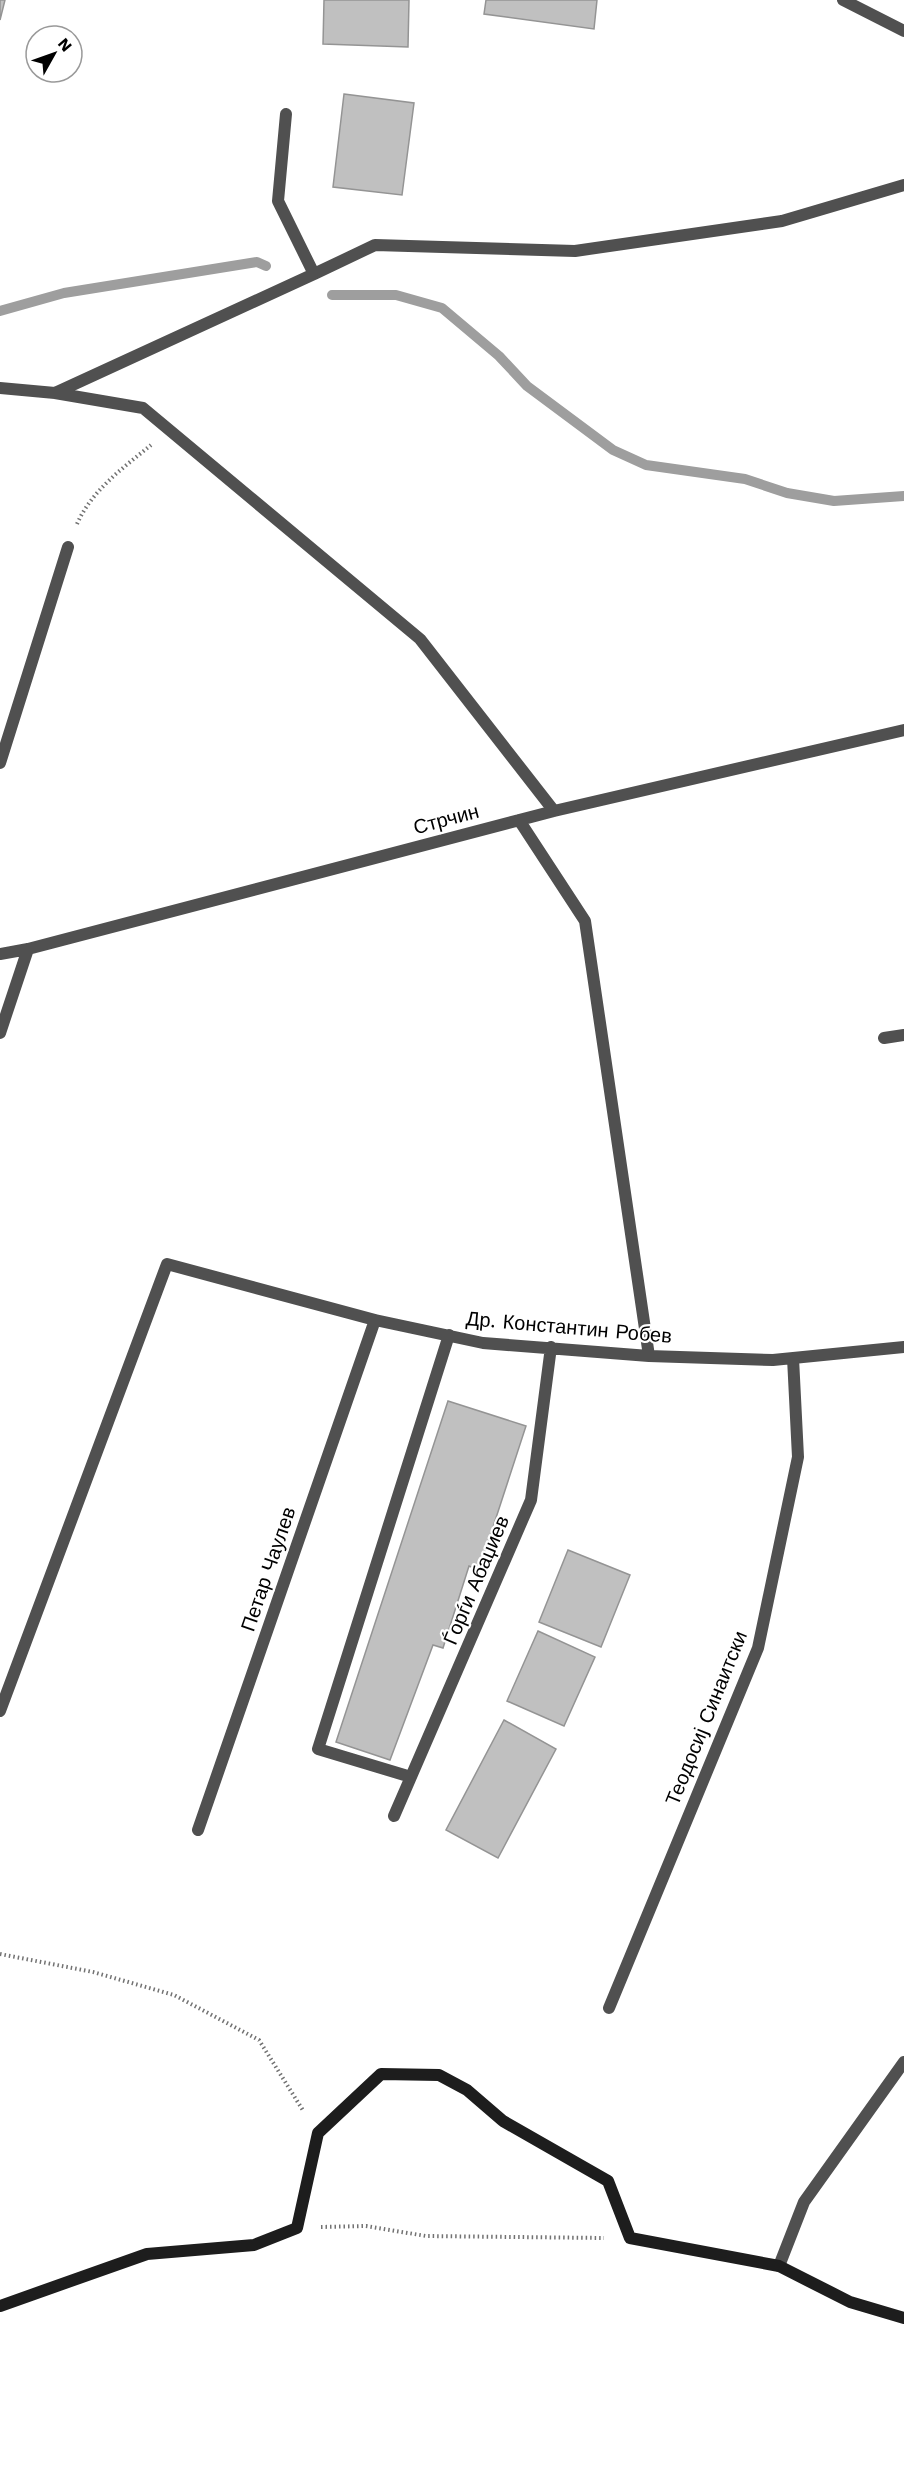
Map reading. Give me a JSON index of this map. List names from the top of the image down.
{
  "streets": {
    "street": [
      "Стрчин",
      "Др. Константин Робев",
      "Петар Чаулев",
      "Ѓорѓи Абаџиев",
      "Теодосиј Синаитски"
    ]
  },
  "crossings": [
    ["Др. Константин Робев", "Петар Чаулев"],
    ["Др. Константин Робев", "Ѓорѓи Абаџиев"],
    ["Др. Константин Робев", "Теодосиј Синаитски"]
  ],
  "north": "top right"
}
